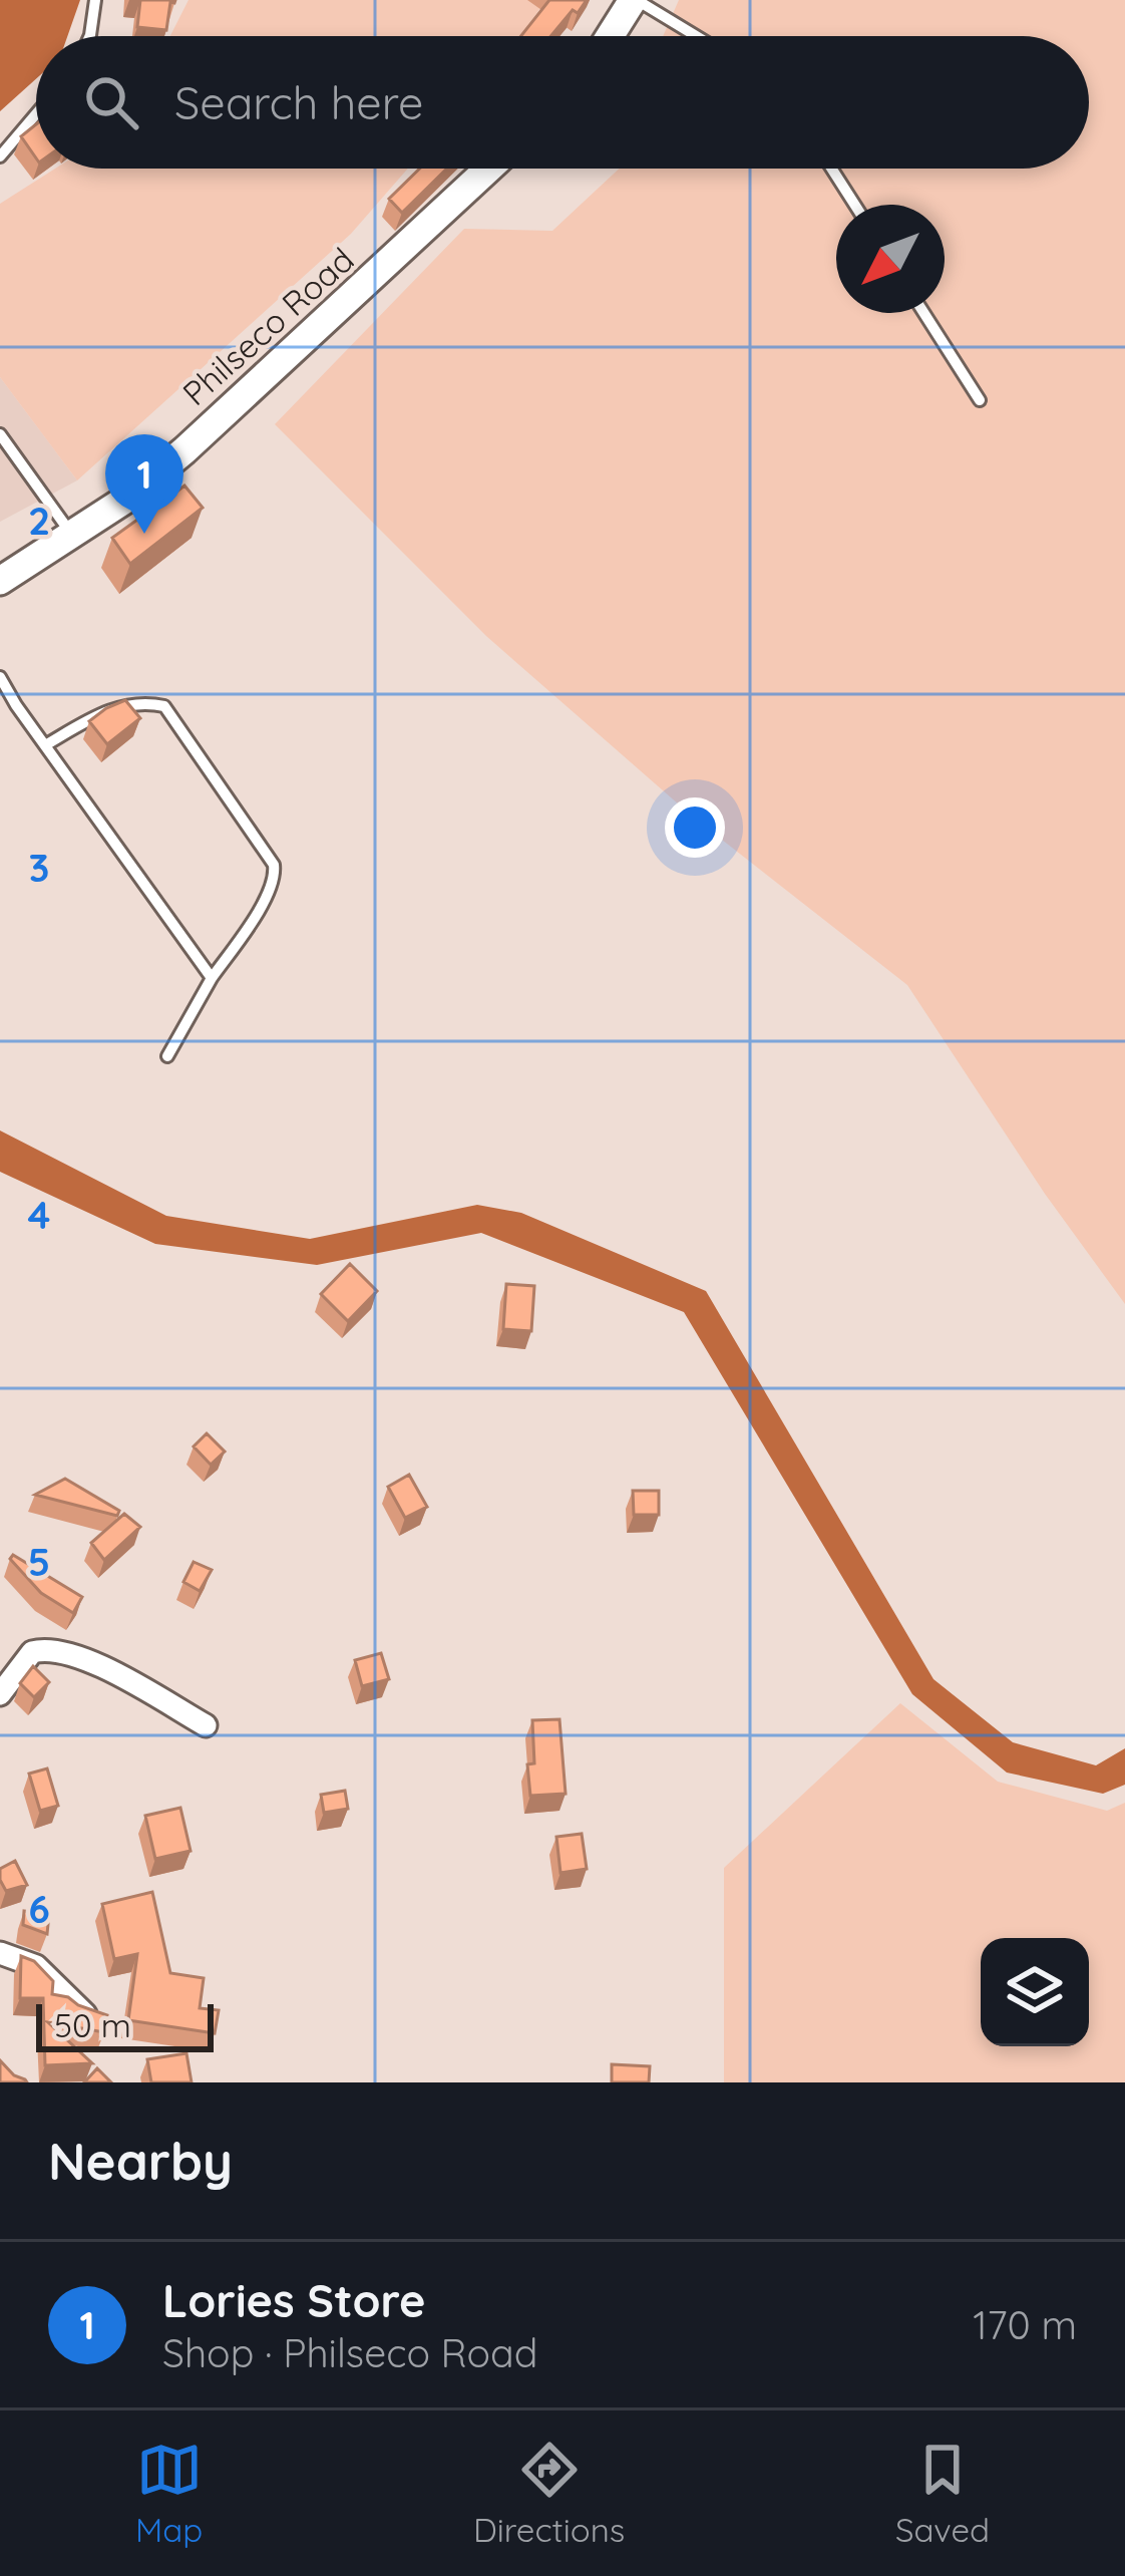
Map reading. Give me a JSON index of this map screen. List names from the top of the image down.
{
  "streets": {
    "street": ["Philseco Road"]
  },
  "scale_bar": "50 m",
  "north": "bottom left",
  "page": {
    "search": "Search here",
    "pins": "1",
    "scale": "50 m",
    "heading": "Nearby",
    "list": [
      {
        "mark": "1",
        "name": "Lories Store",
        "note": "Shop · Philseco Road",
        "value": "170 m"
      }
    ],
    "nav": ["Map", "Directions", "Saved"]
  },
  "grid": {
    "rows": [
      "2",
      "3",
      "4",
      "5",
      "6"
    ]
  }
}
